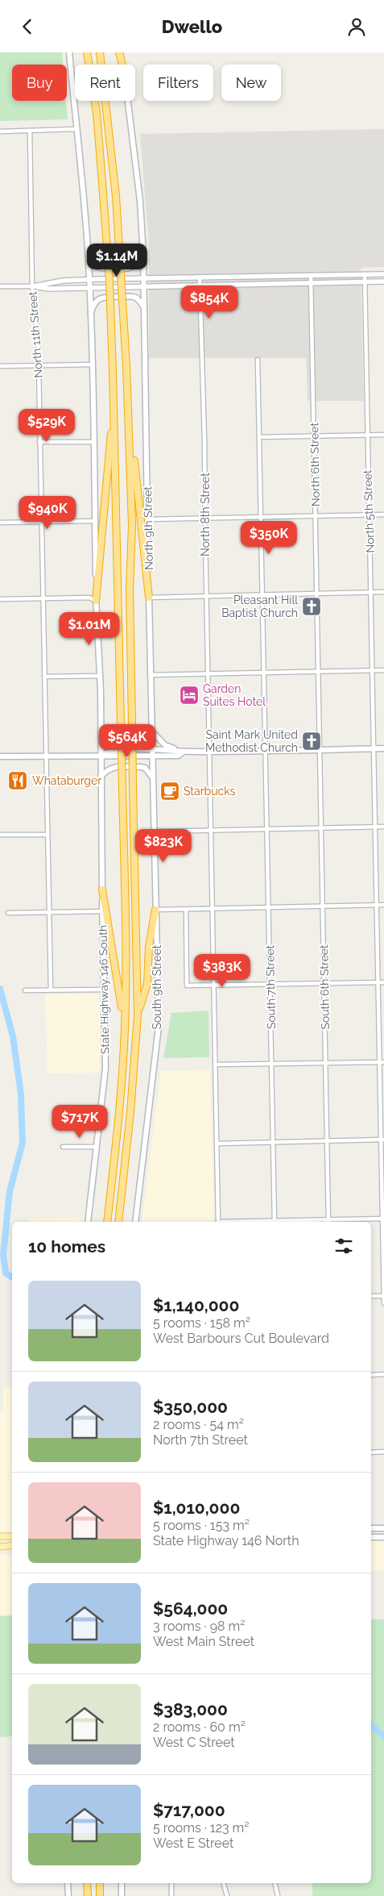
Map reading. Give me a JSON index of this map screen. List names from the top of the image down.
{
  "streets": {
    "main road": ["North 9th Street", "South 9th Street", "State Highway 146 South"],
    "street": [
      "North 11th Street",
      "North 6th Street",
      "North 5th Street",
      "North 8th Street",
      "South 7th Street",
      "South 6th Street"
    ]
  },
  "crossings": [
    ["North 6th Street", "South 6th Street"],
    ["North 9th Street", "South 9th Street"]
  ],
  "places": {
    "church": ["Pleasant Hill Baptist Church", "Saint Mark United Methodist Church"],
    "hotel": ["Garden Suites Hotel"],
    "restaurant": ["Whataburger"],
    "cafe": ["Starbucks"]
  },
  "page": {
    "header": "Dwello",
    "chip": [
      "Buy",
      "Rent",
      "Filters",
      "New"
    ],
    "price": [
      "$1.14M",
      "$854K",
      "$529K",
      "$940K",
      "$350K",
      "$1.01M",
      "$564K",
      "$823K",
      "$383K",
      "$717K"
    ],
    "heading": "10 homes",
    "list": [
      {
        "name": "$1,140,000",
        "note": "5 rooms · 158 m² · West Barbours Cut Boulevard"
      },
      {
        "name": "$350,000",
        "note": "2 rooms · 54 m² · North 7th Street"
      },
      {
        "name": "$1,010,000",
        "note": "5 rooms · 153 m² · State Highway 146 North"
      },
      {
        "name": "$564,000",
        "note": "3 rooms · 98 m² · West Main Street"
      },
      {
        "name": "$383,000",
        "note": "2 rooms · 60 m² · West C Street"
      },
      {
        "name": "$717,000",
        "note": "5 rooms · 123 m² · West E Street"
      }
    ]
  }
}
